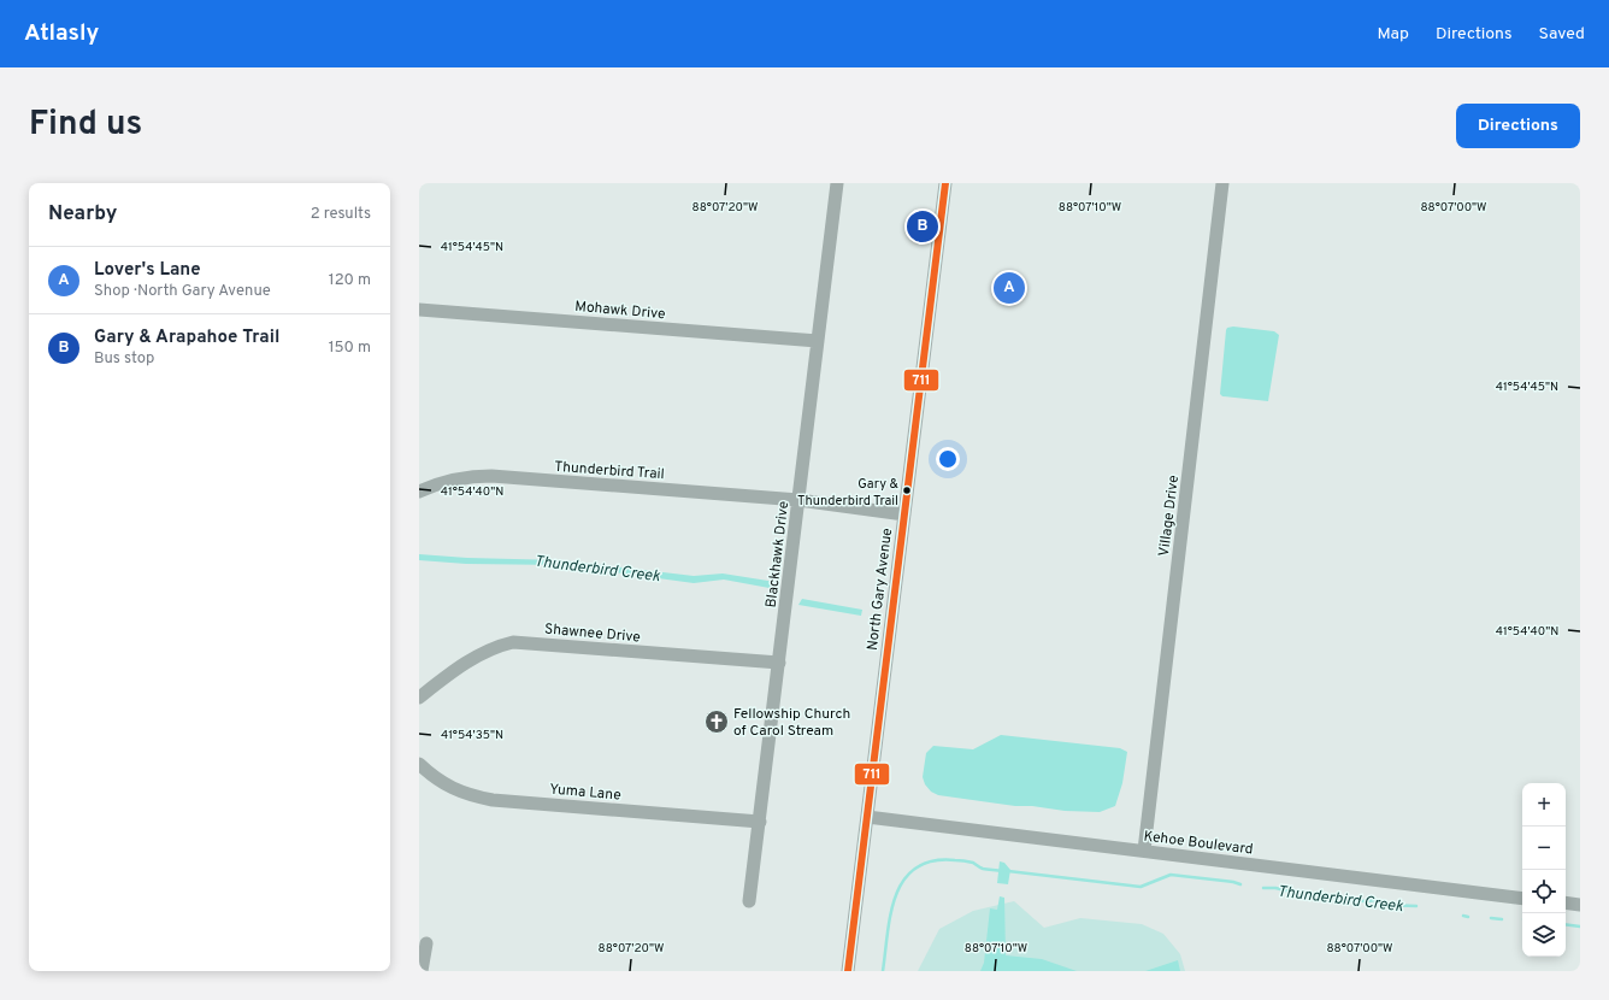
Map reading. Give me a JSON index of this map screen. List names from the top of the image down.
{
  "streets": {
    "street": [
      "Mohawk Drive",
      "Thunderbird Trail",
      "Village Drive",
      "Blackhawk Drive",
      "North Gary Avenue",
      "Shawnee Drive",
      "Yuma Lane",
      "Kehoe Boulevard"
    ]
  },
  "crossings": [
    ["Mohawk Drive", "Blackhawk Drive"],
    ["Thunderbird Trail", "Blackhawk Drive"],
    ["Thunderbird Trail", "North Gary Avenue"],
    ["Village Drive", "Kehoe Boulevard"],
    ["Blackhawk Drive", "Shawnee Drive"],
    ["Blackhawk Drive", "Yuma Lane"],
    ["North Gary Avenue", "Kehoe Boulevard"]
  ],
  "water": ["Thunderbird Creek"],
  "places": {
    "other": ["Gary & Thunderbird Trail"],
    "church": ["Fellowship Church of Carol Stream"]
  },
  "lines": ["transit line 711"],
  "page": {
    "header": "Atlasly",
    "nav": ["Map", "Directions", "Saved"],
    "title": "Find us",
    "buttons": "Directions",
    "heading": ["Nearby", "2 results"],
    "pins": ["B", "A"],
    "list": [
      {
        "mark": "A",
        "name": "Lover's Lane",
        "note": "Shop · North Gary Avenue",
        "value": "120 m"
      },
      {
        "mark": "B",
        "name": "Gary & Arapahoe Trail",
        "note": "Bus stop",
        "value": "150 m"
      }
    ],
    "map_buttons": ["+", "−"]
  },
  "coordinates": [
    "88°07'20\"W",
    "88°07'10\"W",
    "88°07'00\"W",
    "41°54'45\"N",
    "41°54'40\"N",
    "41°54'35\"N"
  ]
}
